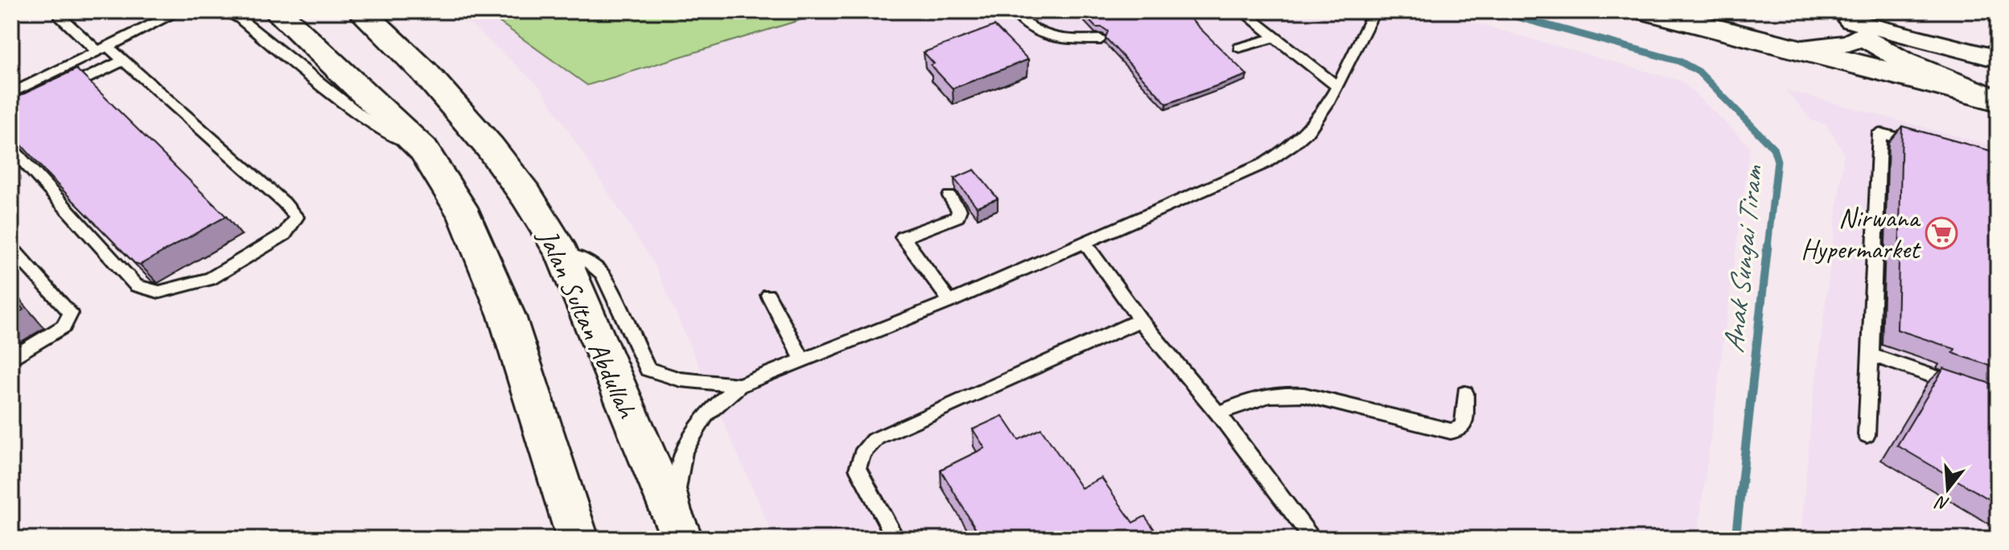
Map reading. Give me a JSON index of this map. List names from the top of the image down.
{
  "streets": {
    "main road": ["Jalan Sultan Abdullah"]
  },
  "water": ["Anak Sungai Tiram"],
  "places": {
    "supermarket": ["Nirwana Hypermarket"]
  },
  "north": "bottom"
}
